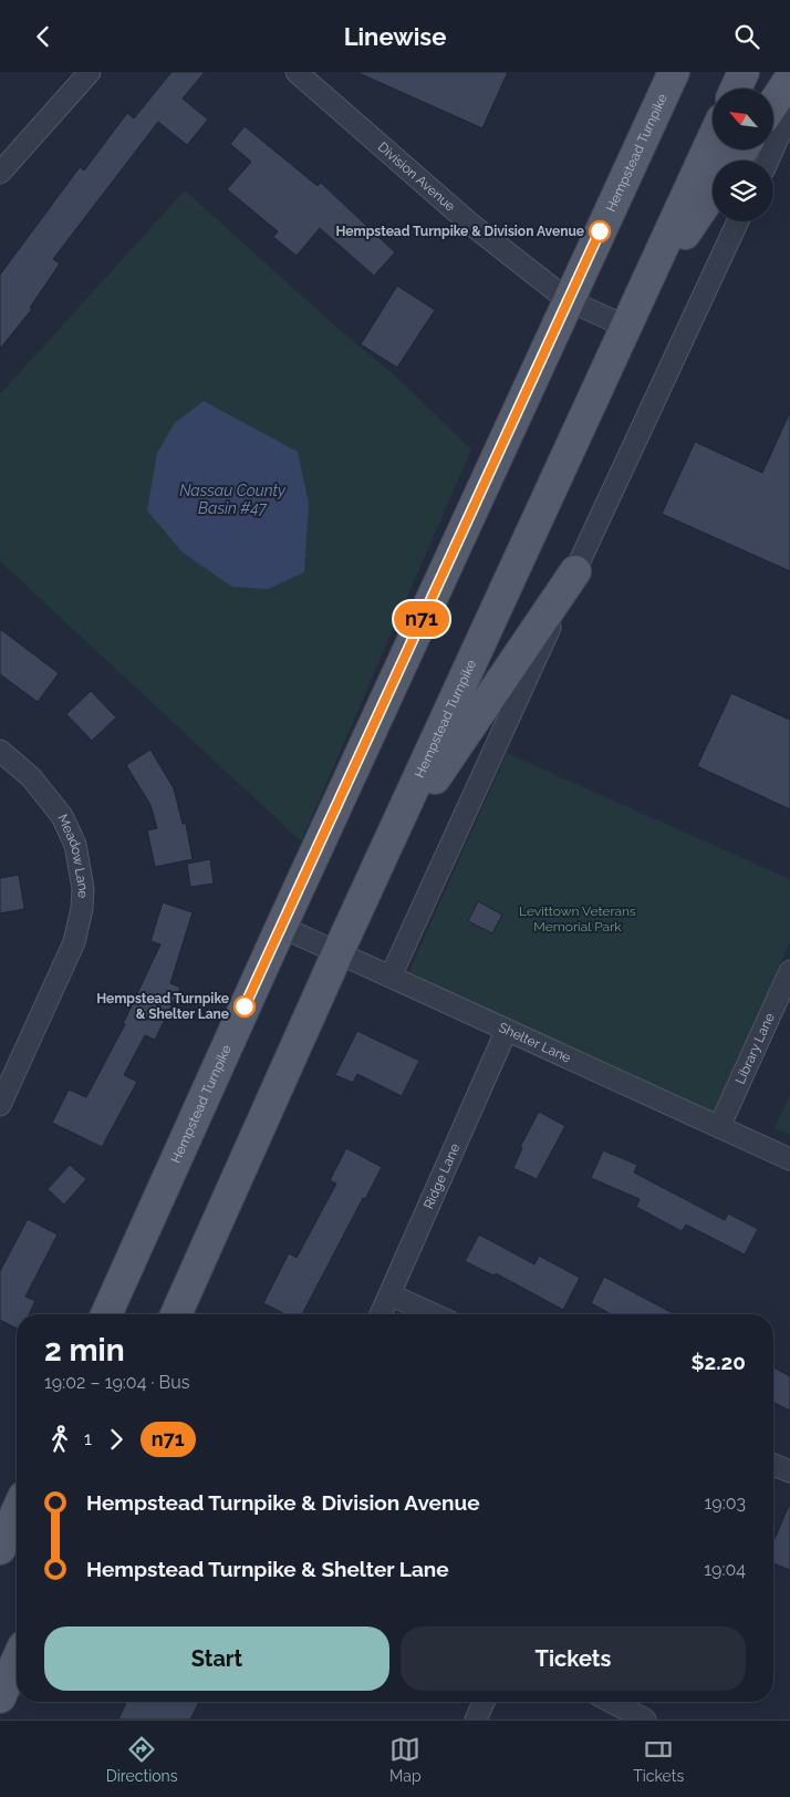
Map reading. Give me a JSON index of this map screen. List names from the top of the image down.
{
  "streets": {
    "main road": ["Hempstead Turnpike"],
    "street": [
      "Division Avenue",
      "Meadow Lane",
      "Shelter Lane",
      "Library Lane",
      "Ridge Lane"
    ]
  },
  "crossings": [
    ["Hempstead Turnpike", "Division Avenue"],
    ["Hempstead Turnpike", "Shelter Lane"],
    ["Shelter Lane", "Library Lane"],
    ["Shelter Lane", "Ridge Lane"]
  ],
  "water": ["Nassau County Basin #47"],
  "parks": ["Levittown Veterans Memorial Park"],
  "places": ["Hempstead Turnpike & Division Avenue", "Hempstead Turnpike & Shelter Lane"],
  "lines": ["bus line n71"],
  "north": "top left",
  "page": {
    "header": "Linewise",
    "on_map": "n71",
    "heading": ["2 min", "19:02 – 19:04 · Bus", "$2.20"],
    "legs": ["1", "n71"],
    "list": [
      {
        "name": "Hempstead Turnpike & Division Avenue",
        "value": "19:03"
      },
      {
        "name": "Hempstead Turnpike & Shelter Lane",
        "value": "19:04"
      }
    ],
    "buttons": ["Start", "Tickets"],
    "tabs": ["Directions", "Map", "Tickets"]
  }
}
